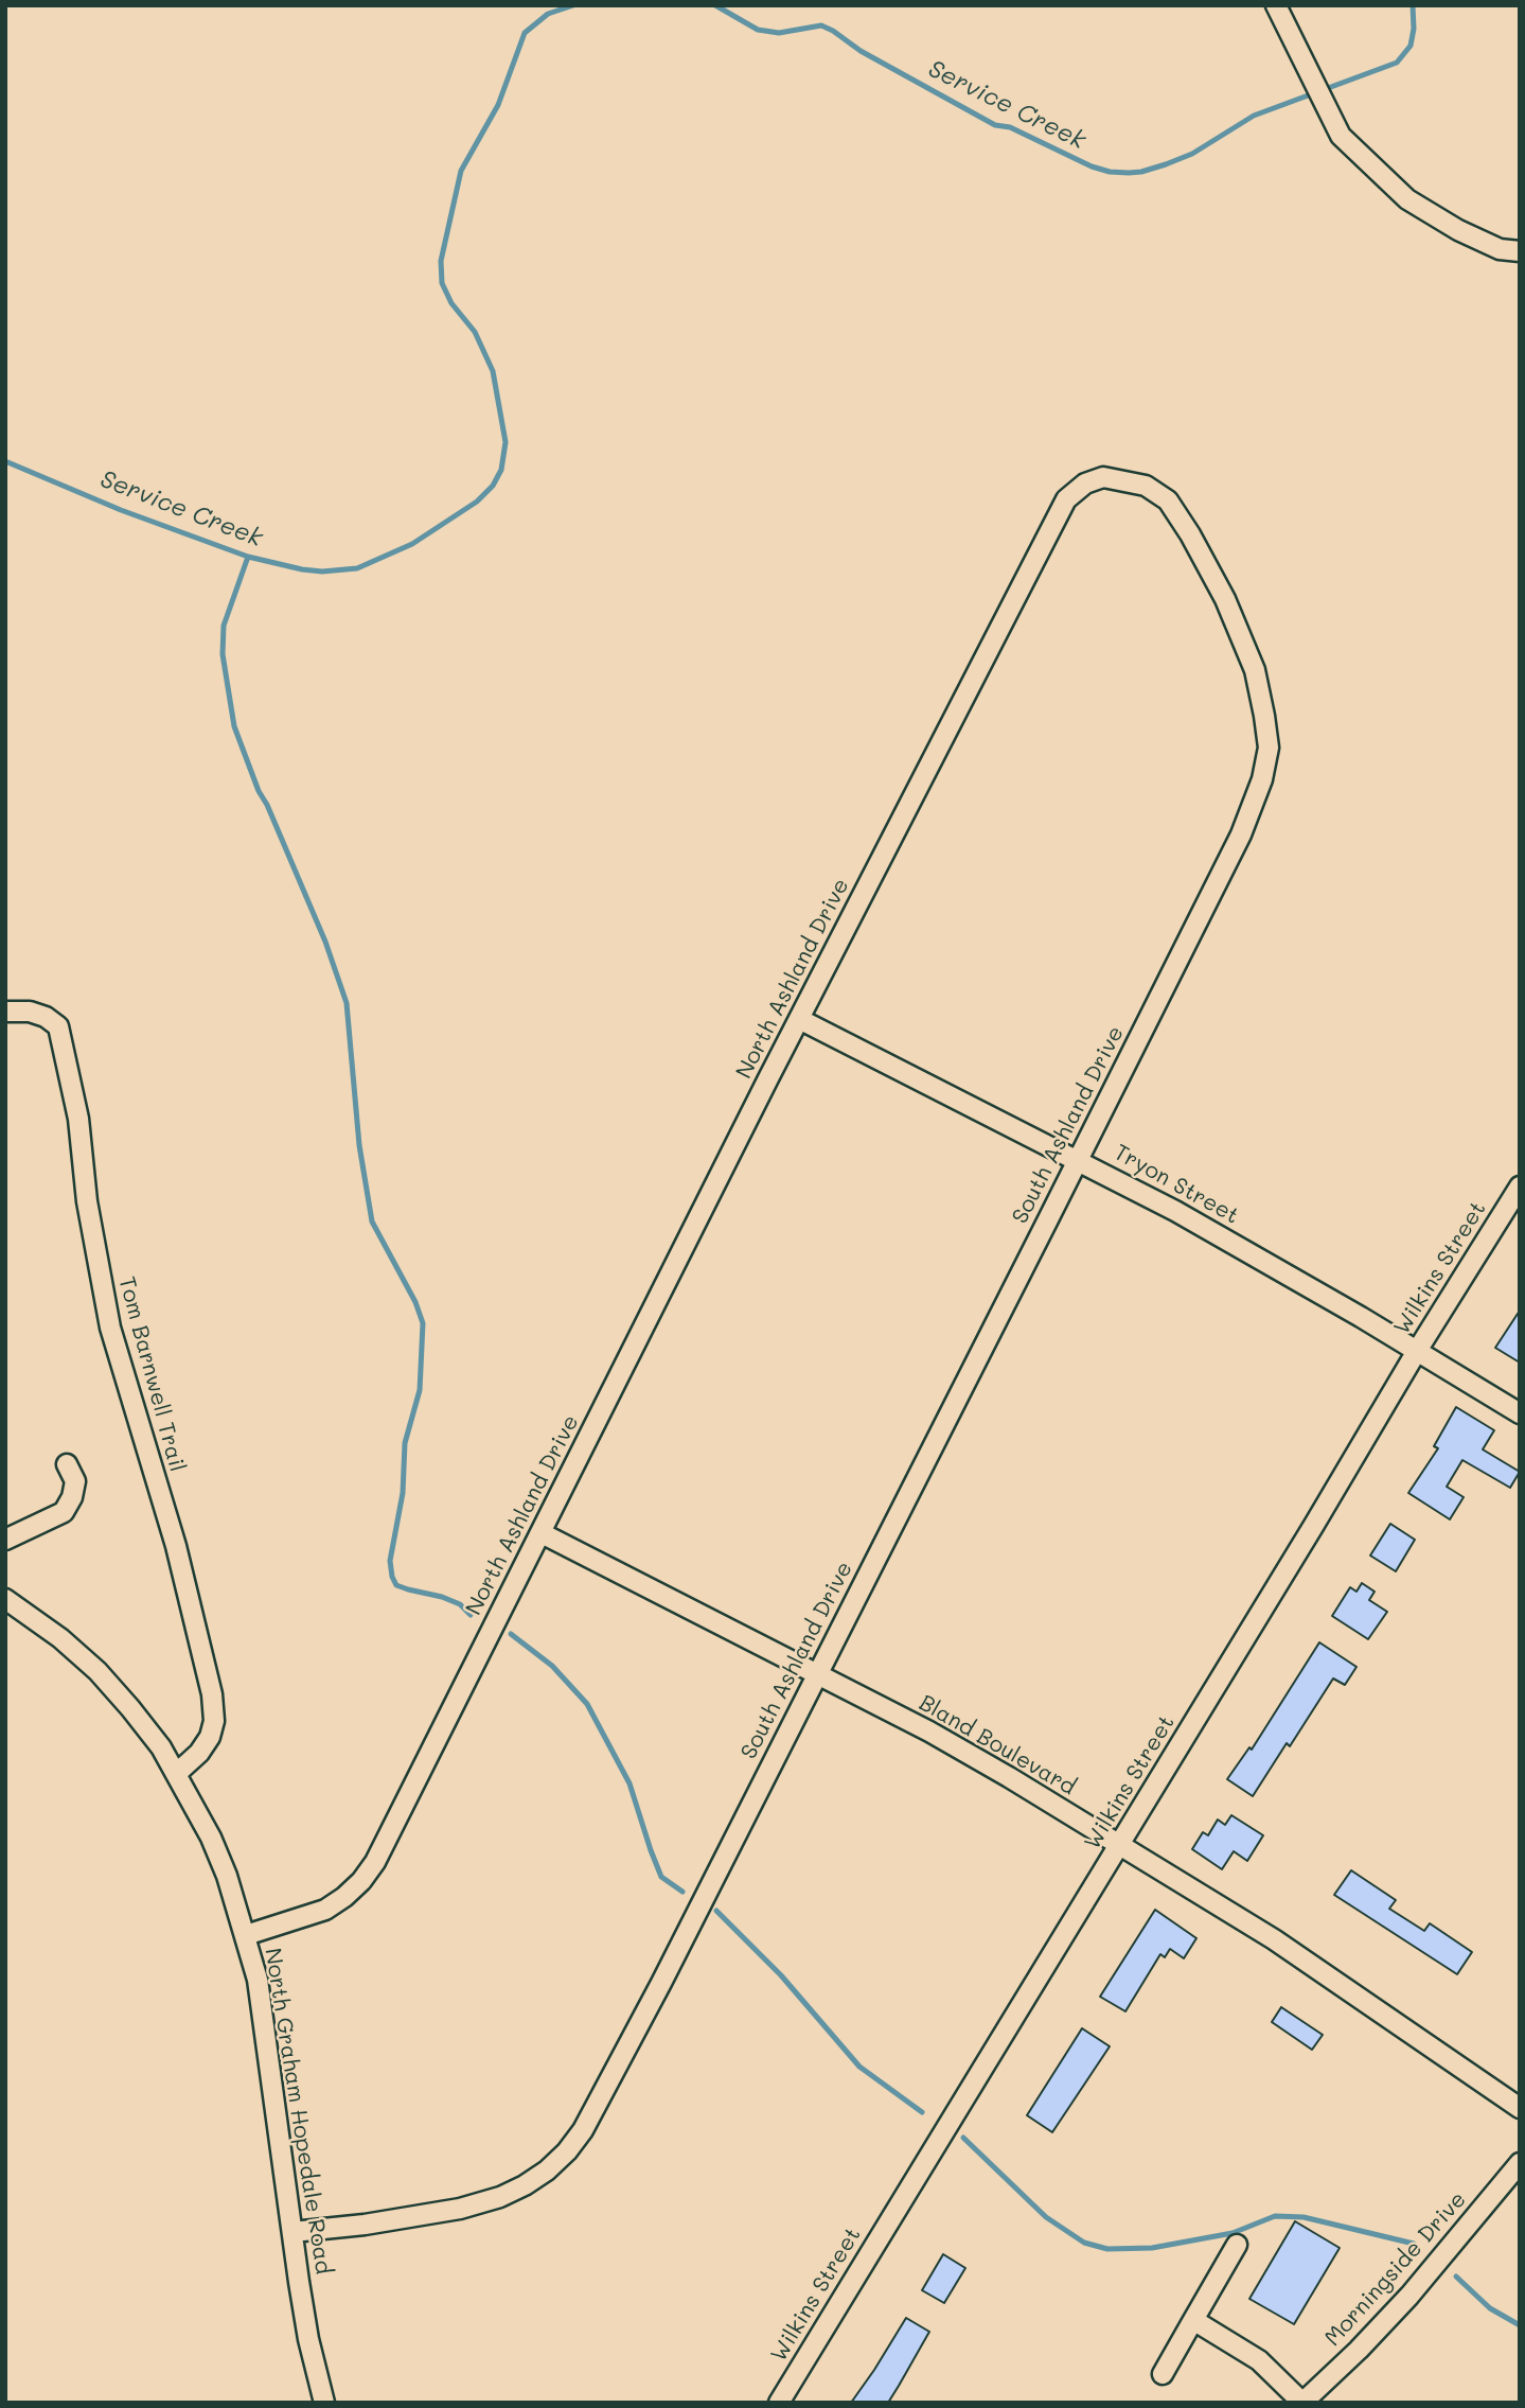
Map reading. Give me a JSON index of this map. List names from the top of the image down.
{
  "streets": {
    "street": [
      "North Ashland Drive",
      "South Ashland Drive",
      "Tryon Street",
      "Wilkins Street",
      "Tom Barnwell Trail",
      "Bland Boulevard",
      "North Graham Hopedale Road",
      "Morningside Drive"
    ]
  },
  "crossings": [
    ["North Ashland Drive", "South Ashland Drive"],
    ["North Ashland Drive", "Tryon Street"],
    ["North Ashland Drive", "Bland Boulevard"],
    ["North Ashland Drive", "North Graham Hopedale Road"],
    ["South Ashland Drive", "Tryon Street"],
    ["South Ashland Drive", "Bland Boulevard"],
    ["South Ashland Drive", "North Graham Hopedale Road"],
    ["Tryon Street", "Wilkins Street"],
    ["Wilkins Street", "Bland Boulevard"],
    ["Tom Barnwell Trail", "North Graham Hopedale Road"]
  ],
  "water": ["Service Creek"]
}
